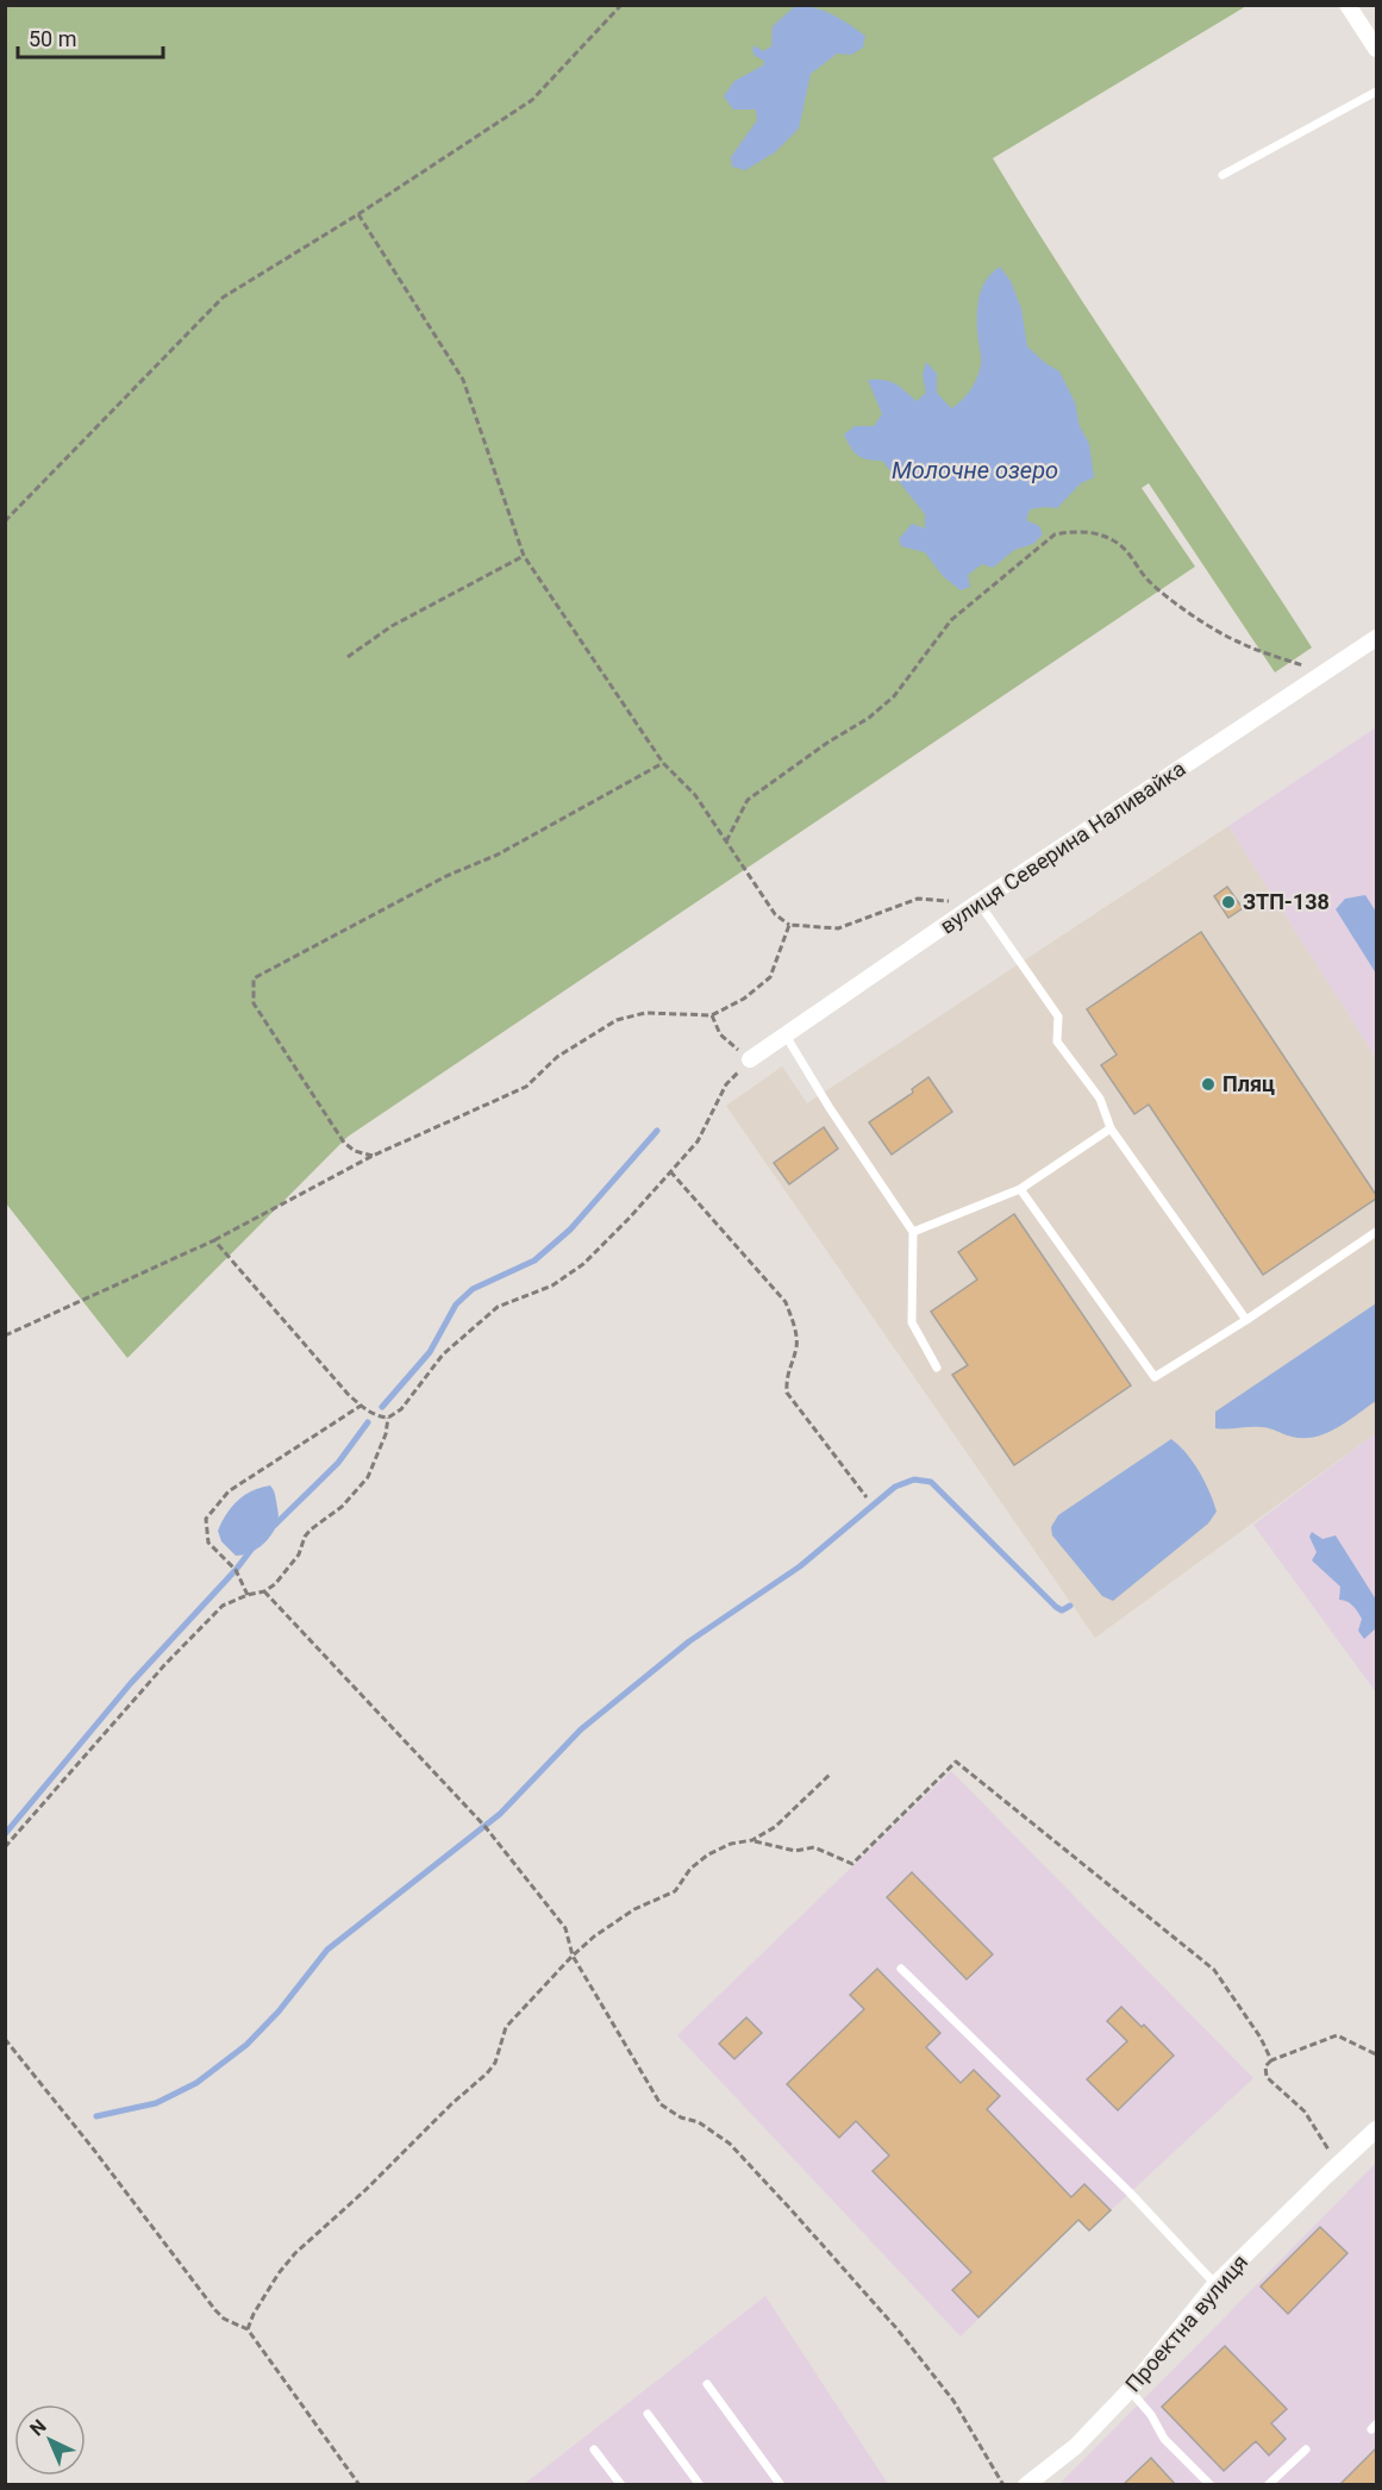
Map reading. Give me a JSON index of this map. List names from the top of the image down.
{
  "streets": {
    "street": ["вулиця Северина Наливайка", "Проектна вулиця"]
  },
  "water": ["Молочне озеро"],
  "places": ["ЗТП-138", "Пляц"],
  "scale_bar": "50 m",
  "north": "top left"
}
